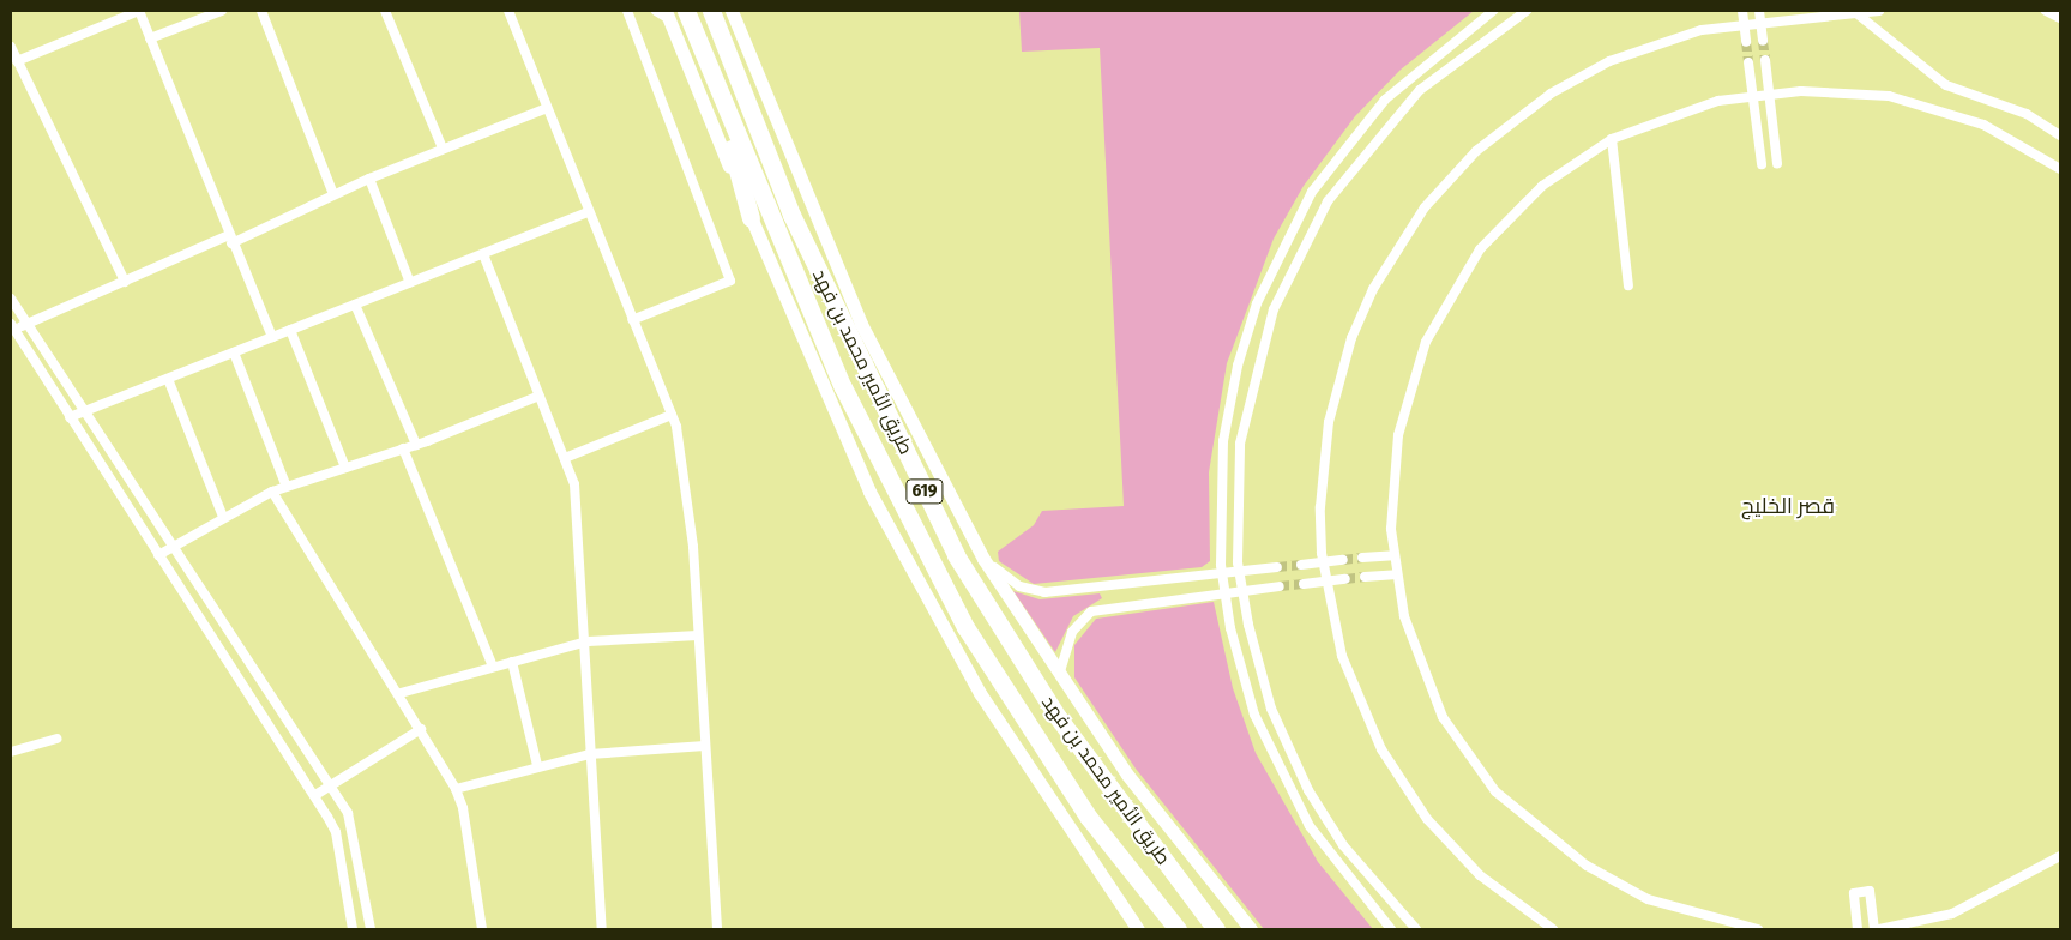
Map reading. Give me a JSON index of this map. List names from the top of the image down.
{
  "streets": {
    "highway": ["طريق الأمير محمد بن فهد", "619"]
  },
  "districts": ["قصر الخليج"]
}
